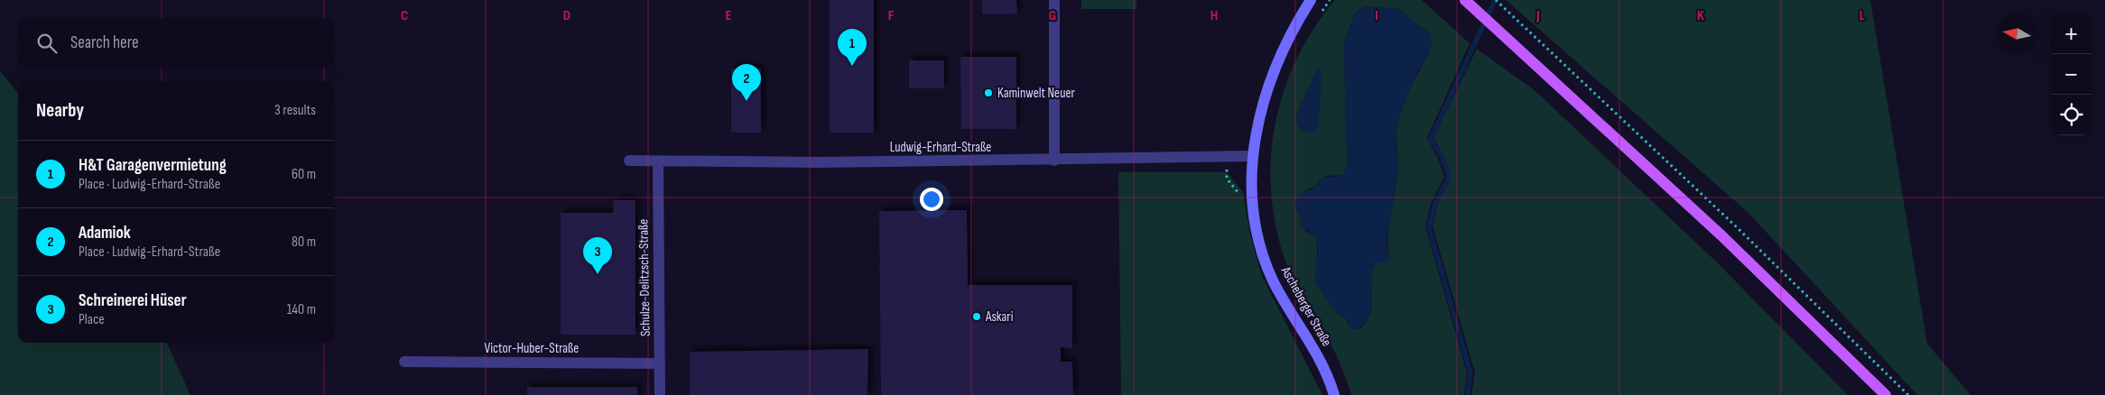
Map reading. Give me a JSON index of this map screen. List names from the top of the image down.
{
  "streets": {
    "street": [
      "Ludwig-Erhard-Straße",
      "Schulze-Delitzsch-Straße",
      "Ascheberger Straße",
      "Victor-Huber-Straße"
    ]
  },
  "crossings": [
    ["Ludwig-Erhard-Straße", "Schulze-Delitzsch-Straße"],
    ["Ludwig-Erhard-Straße", "Ascheberger Straße"],
    ["Schulze-Delitzsch-Straße", "Victor-Huber-Straße"]
  ],
  "places": ["Kaminwelt Neuer", "Askari"],
  "north": "left",
  "page": {
    "map_buttons": ["+", "−"],
    "search": "Search here",
    "pins": ["1", "2", "3"],
    "heading": ["Nearby", "3 results"],
    "list": [
      {
        "mark": "1",
        "name": "H&T Garagenvermietung",
        "note": "Place · Ludwig-Erhard-Straße",
        "value": "60 m"
      },
      {
        "mark": "2",
        "name": "Adamiok",
        "note": "Place · Ludwig-Erhard-Straße",
        "value": "80 m"
      },
      {
        "mark": "3",
        "name": "Schreinerei Hüser",
        "note": "Place",
        "value": "140 m"
      }
    ]
  },
  "grid": {
    "columns": [
      "C",
      "D",
      "E",
      "F",
      "G",
      "H",
      "I",
      "J",
      "K",
      "L"
    ]
  }
}
